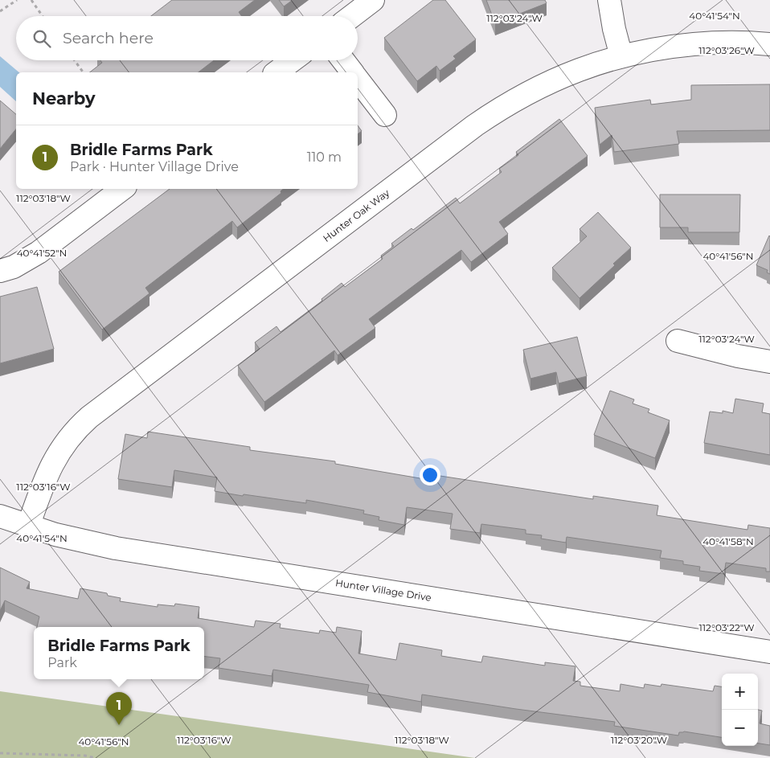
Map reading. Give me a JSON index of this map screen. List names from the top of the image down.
{
  "streets": {
    "street": ["Hunter Oak Way", "Hunter Village Drive"]
  },
  "crossings": [
    ["Hunter Oak Way", "Hunter Village Drive"]
  ],
  "page": {
    "search": "Search here",
    "heading": "Nearby",
    "list": [
      {
        "mark": "1",
        "name": "Bridle Farms Park",
        "note": "Park · Hunter Village Drive",
        "value": "110 m"
      }
    ],
    "popup": ["Bridle Farms Park", "Park"],
    "map_buttons": ["+", "−"],
    "pins": "1"
  },
  "coordinates": [
    "40°41'54\"N",
    "112°03'24\"W",
    "112°03'26\"W",
    "112°03'18\"W",
    "40°41'52\"N",
    "40°41'56\"N",
    "112°03'16\"W",
    "40°41'58\"N",
    "112°03'22\"W",
    "112°03'20\"W"
  ]
}
